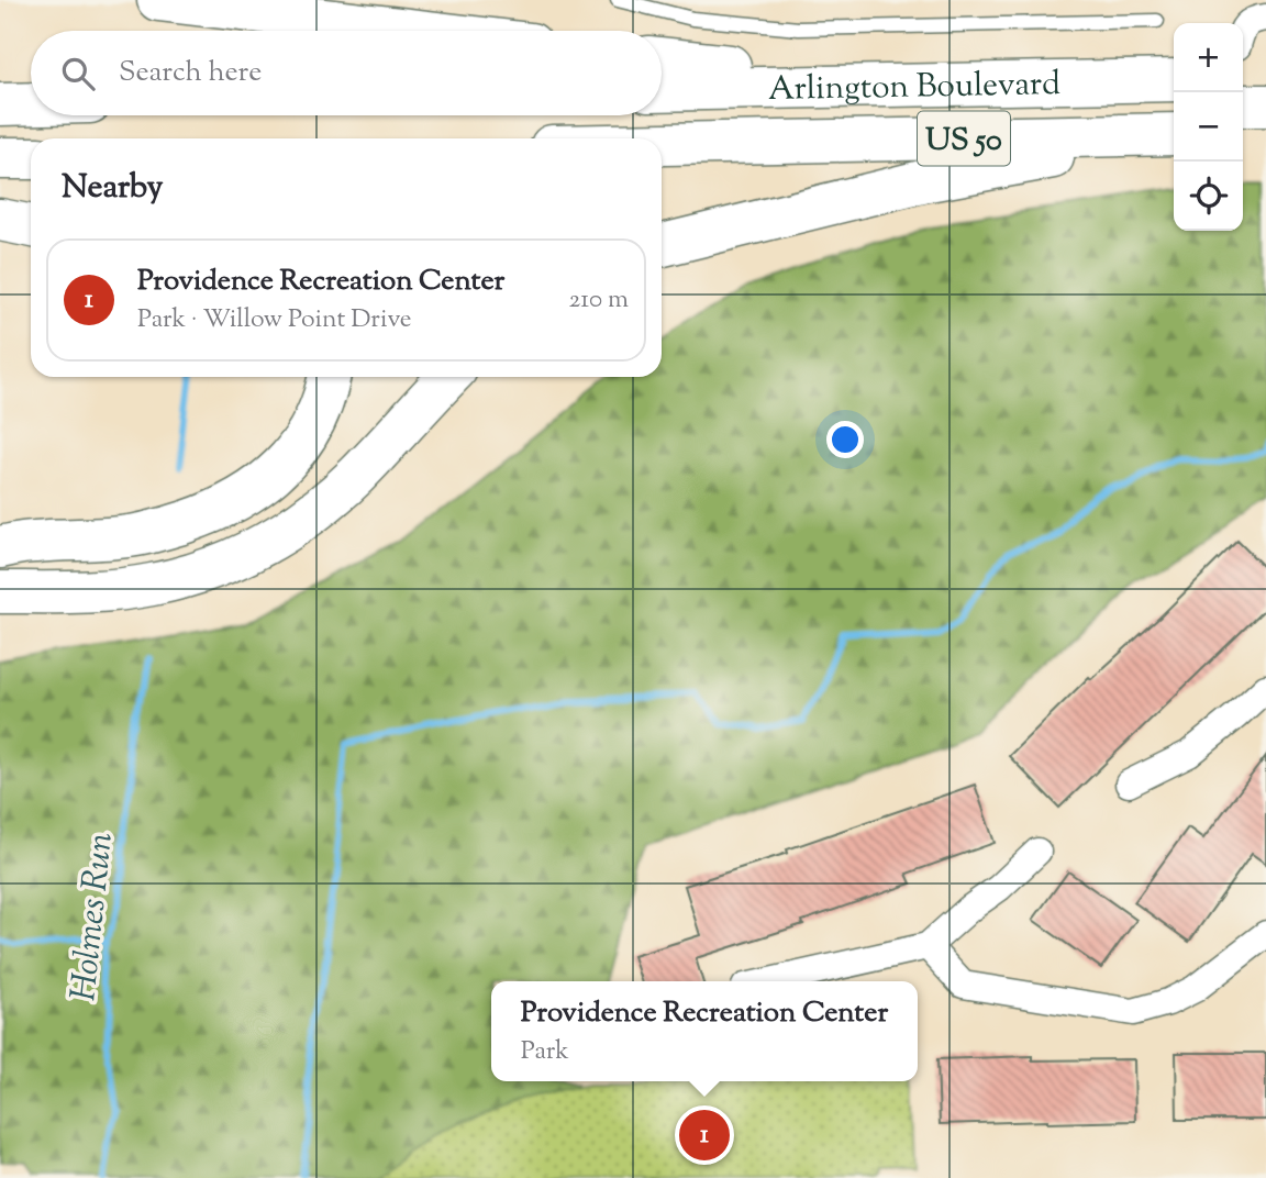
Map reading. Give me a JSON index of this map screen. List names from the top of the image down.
{
  "streets": {
    "highway": ["Arlington Boulevard", "US 50"]
  },
  "water": ["Holmes Run"],
  "page": {
    "map_buttons": ["+", "−"],
    "search": "Search here",
    "heading": "Nearby",
    "list": [
      {
        "mark": "1",
        "name": "Providence Recreation Center",
        "note": "Park · Willow Point Drive",
        "value": "210 m"
      }
    ],
    "popup": ["Providence Recreation Center", "Park"],
    "pins": "1"
  }
}
